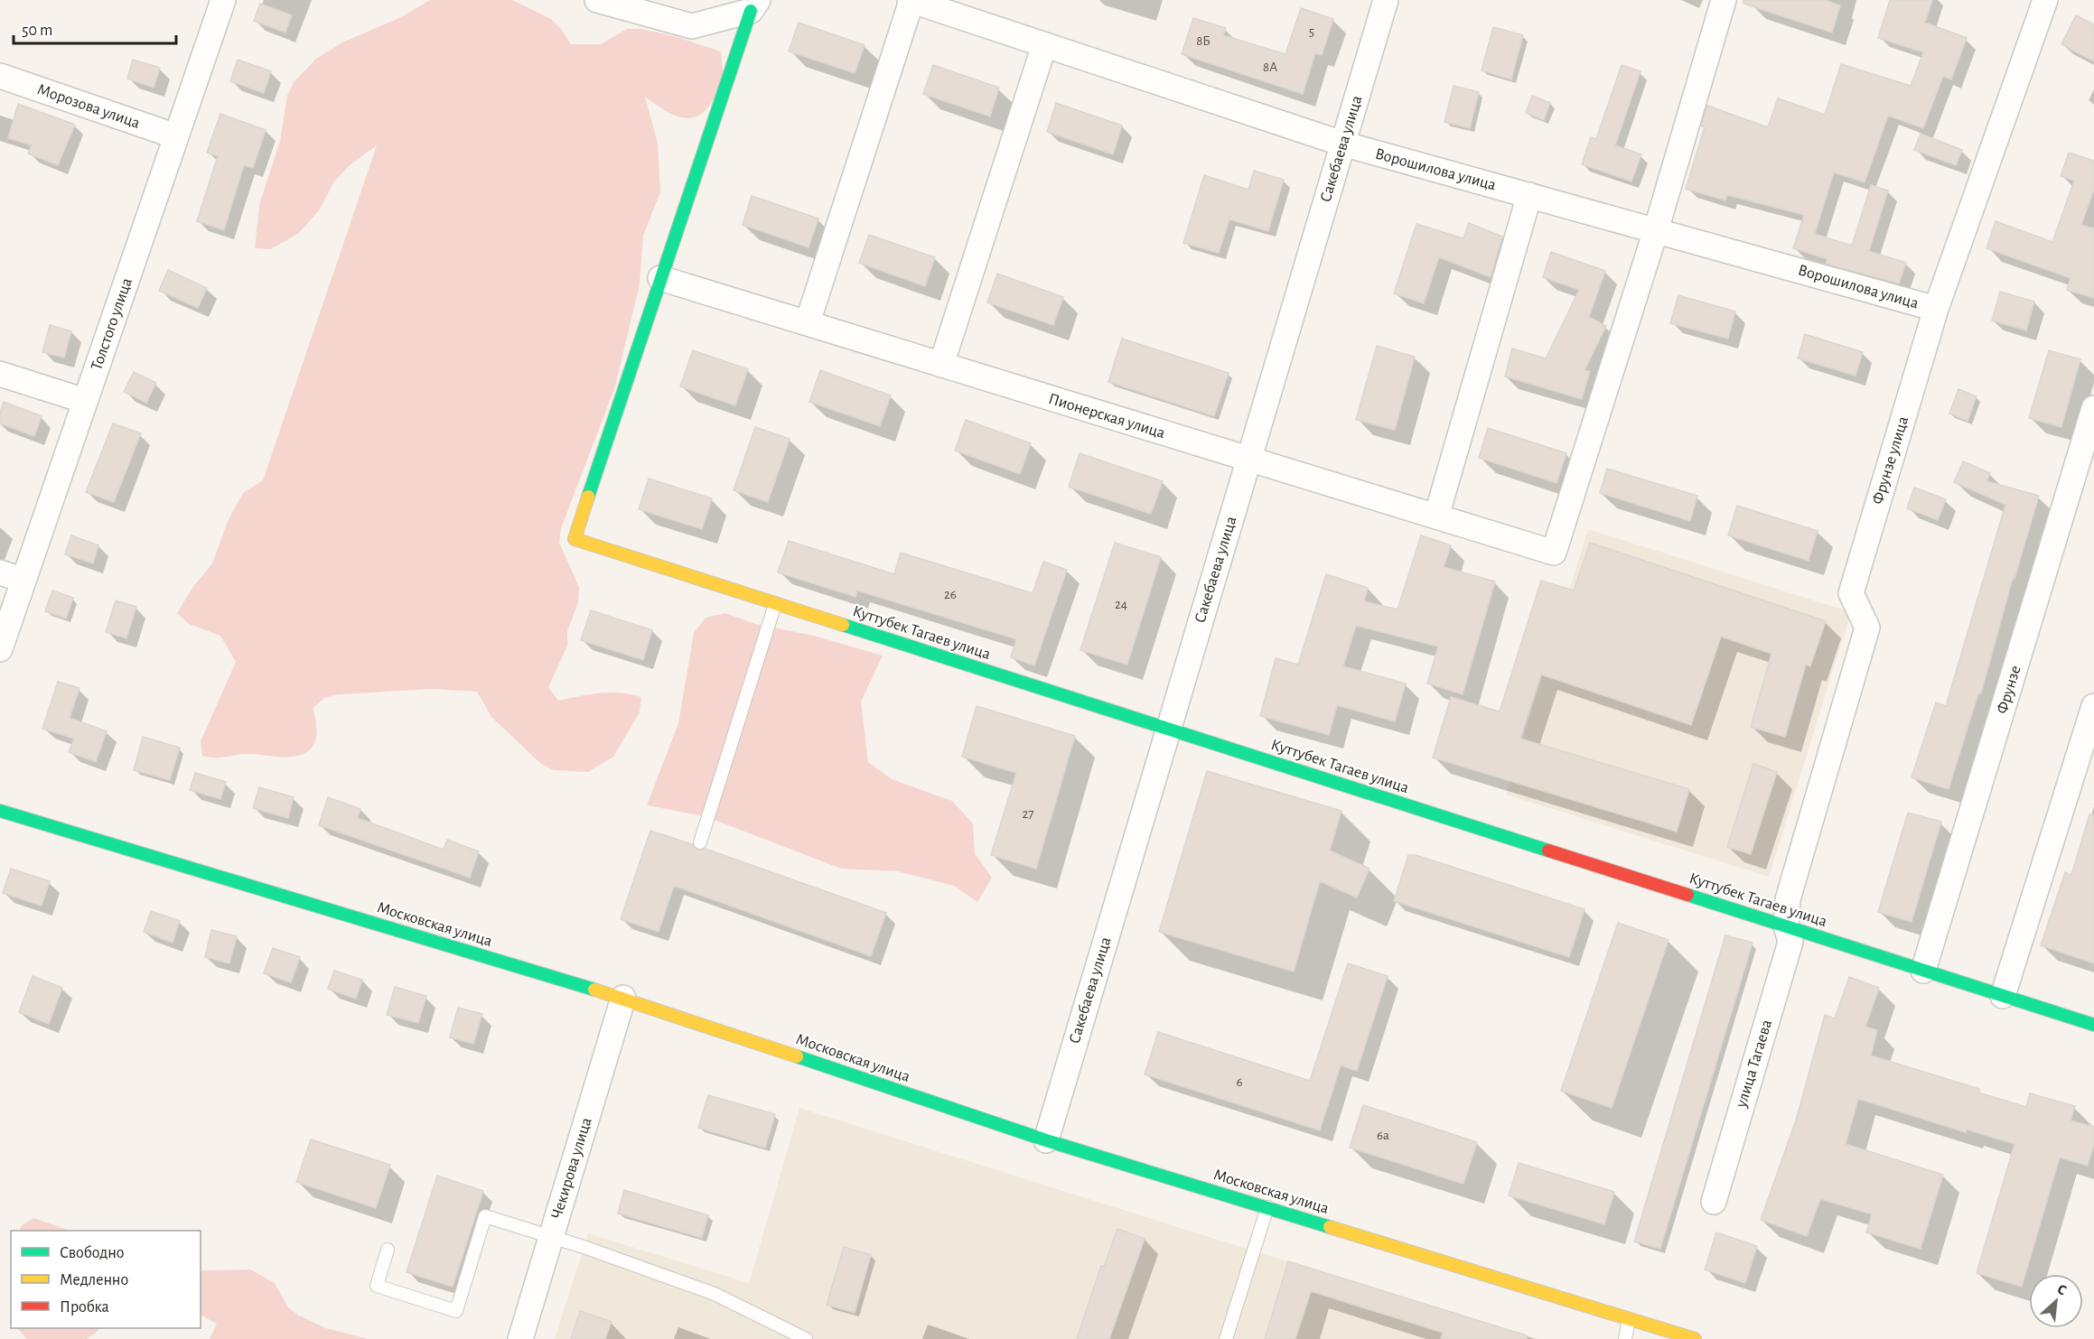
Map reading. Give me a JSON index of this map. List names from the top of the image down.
{
  "streets": {
    "street": [
      "Морозова улица",
      "Сакебаева улица",
      "Ворошилова улица",
      "Толстого улица",
      "Пионерская улица",
      "Фрунзе улица",
      "Куттубек Тагаев улица",
      "Фрунзе",
      "Московская улица",
      "улица Тагаева",
      "Чекирова улица"
    ]
  },
  "crossings": [
    ["Морозова улица", "Толстого улица"],
    ["Сакебаева улица", "Ворошилова улица"],
    ["Сакебаева улица", "Пионерская улица"],
    ["Сакебаева улица", "Куттубек Тагаев улица"],
    ["Сакебаева улица", "Московская улица"],
    ["Ворошилова улица", "Пионерская улица"],
    ["Ворошилова улица", "Фрунзе улица"],
    ["Пионерская улица", "Куттубек Тагаев улица"],
    ["Фрунзе улица", "Куттубек Тагаев улица"],
    ["Фрунзе улица", "улица Тагаева"],
    ["Куттубек Тагаев улица", "Фрунзе"],
    ["Куттубек Тагаев улица", "улица Тагаева"],
    ["Московская улица", "Чекирова улица"]
  ],
  "house_numbers": [
    "5",
    "8Б",
    "8А",
    "26",
    "24",
    "27",
    "6",
    "6а"
  ],
  "legend": ["Свободно", "Медленно", "Пробка"],
  "scale_bar": "50 m",
  "north": "top right"
}
